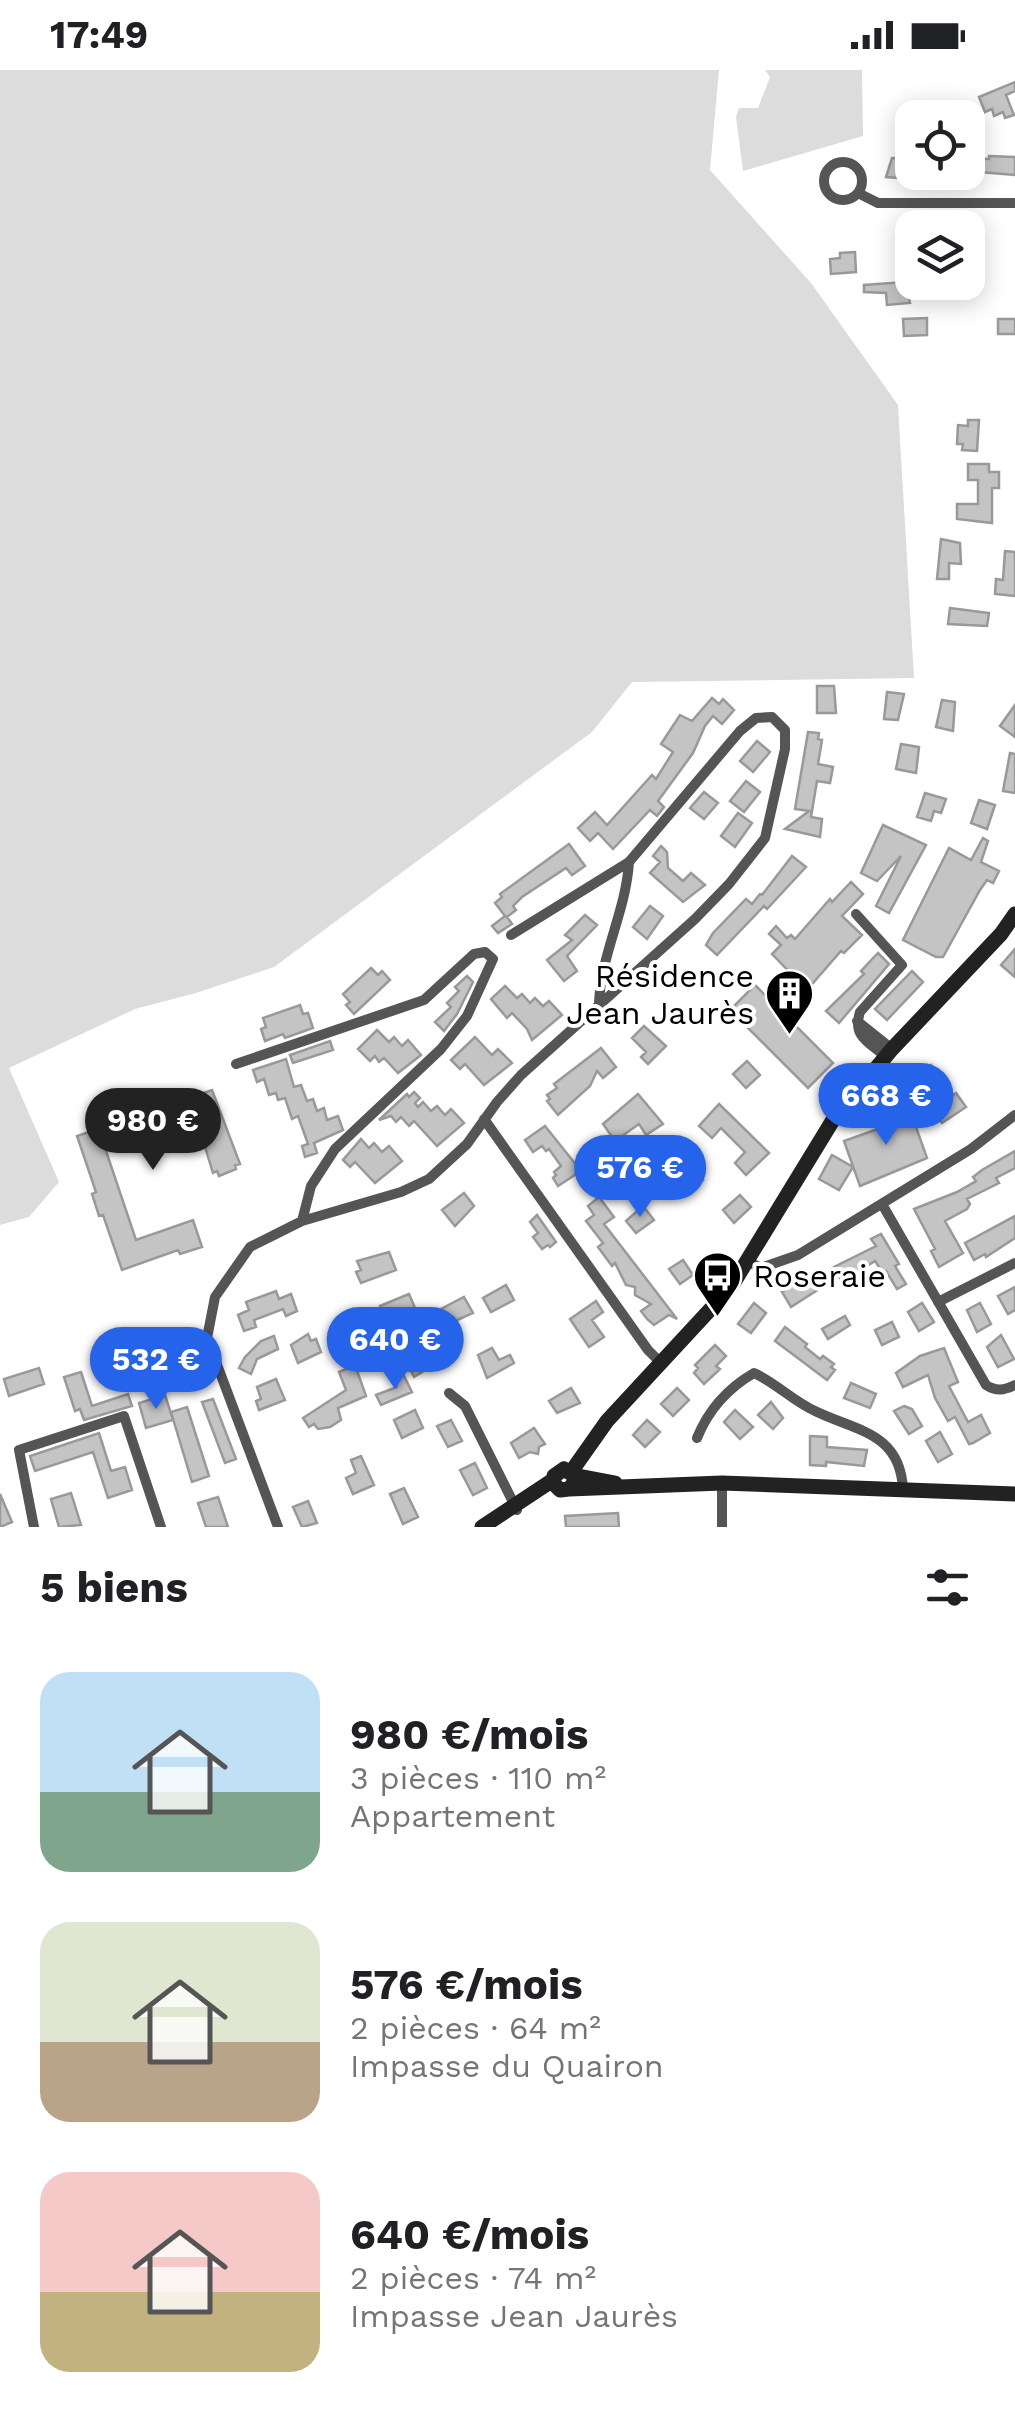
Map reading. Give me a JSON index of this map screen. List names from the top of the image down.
{
  "places": {
    "building": ["Résidence Jean Jaurès"],
    "bus stop": ["Roseraie"]
  },
  "page": {
    "status": "17:49",
    "price": [
      "668 €",
      "980 €",
      "576 €",
      "640 €",
      "532 €"
    ],
    "heading": "5 biens",
    "list": [
      {
        "name": "980 €/mois",
        "note": "3 pièces · 110 m² · Appartement"
      },
      {
        "name": "576 €/mois",
        "note": "2 pièces · 64 m² · Impasse du Quairon"
      },
      {
        "name": "640 €/mois",
        "note": "2 pièces · 74 m² · Impasse Jean Jaurès"
      }
    ]
  }
}
